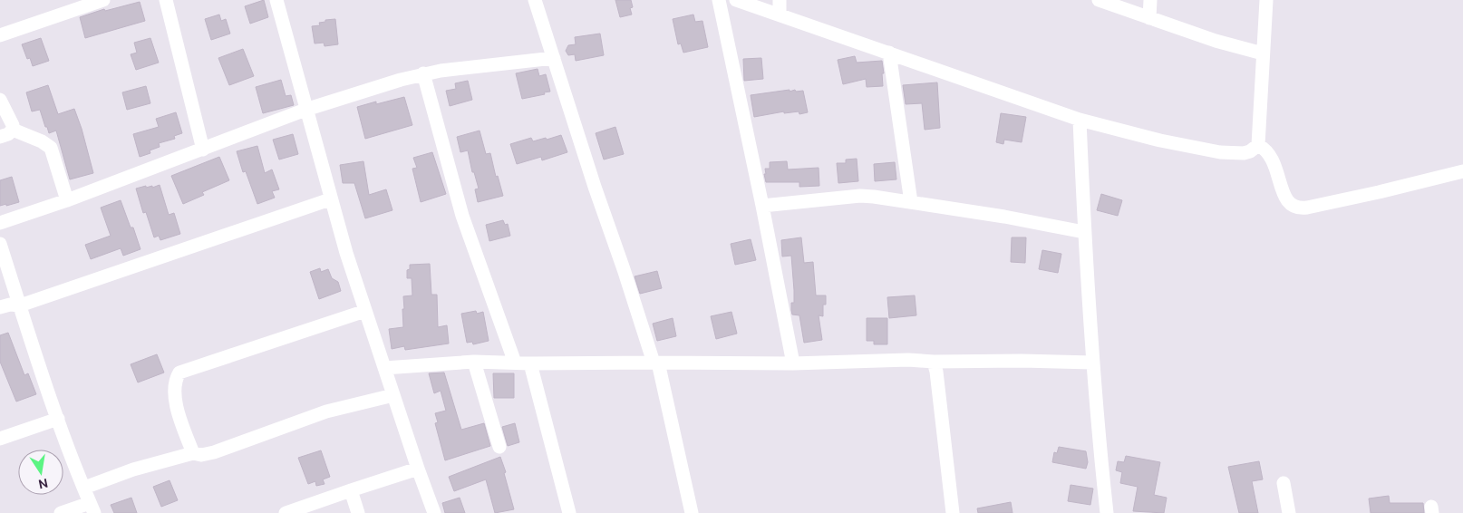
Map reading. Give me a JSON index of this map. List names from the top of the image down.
{
  "north": "bottom"
}
